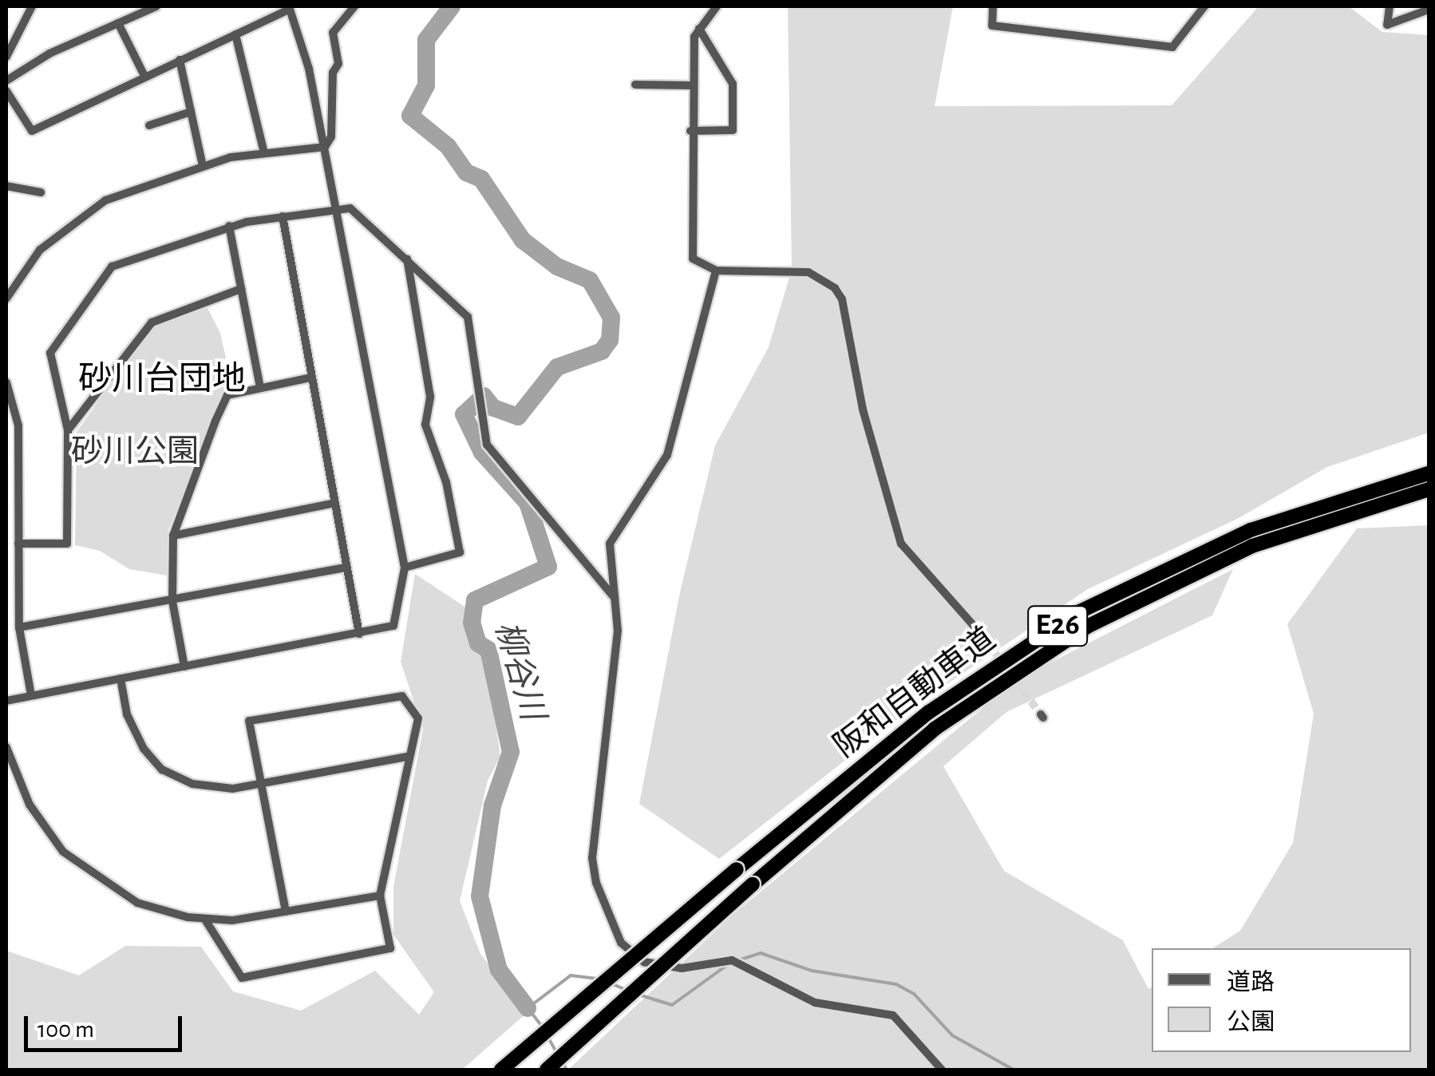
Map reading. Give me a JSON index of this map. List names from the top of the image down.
{
  "streets": {
    "highway": ["E26", "阪和自動車道"]
  },
  "districts": ["砂川台団地"],
  "water": ["柳谷川"],
  "parks": ["砂川公園"],
  "legend": ["道路", "公園"],
  "scale_bar": "100 m"
}
